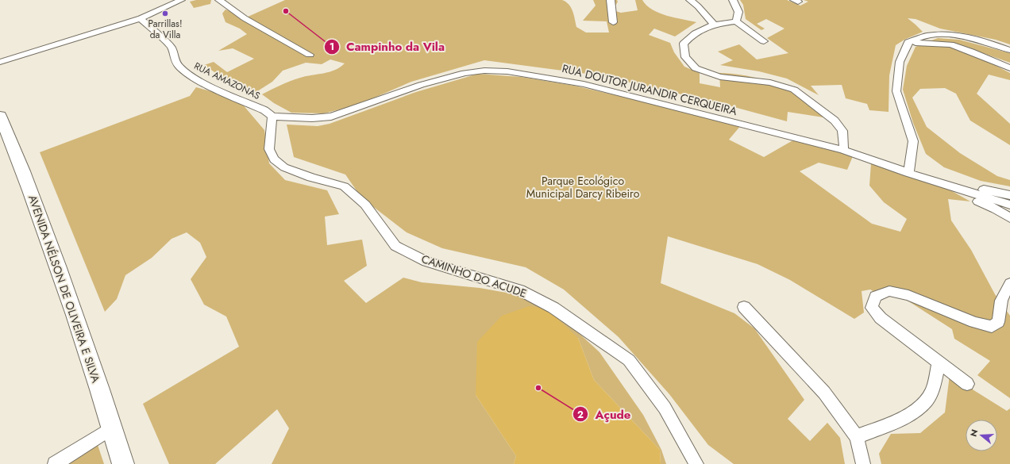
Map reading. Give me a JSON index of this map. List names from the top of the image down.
{
  "streets": {
    "street": [
      "RUA AMAZONAS",
      "RUA DOUTOR JURANDIR CERQUEIRA",
      "CAMINHO DO ACUDE",
      "AVENIDA NÉLSON DE OLIVEIRA E SILVA"
    ]
  },
  "crossings": [
    ["RUA AMAZONAS", "RUA DOUTOR JURANDIR CERQUEIRA"],
    ["RUA AMAZONAS", "CAMINHO DO ACUDE"],
    ["RUA DOUTOR JURANDIR CERQUEIRA", "CAMINHO DO ACUDE"]
  ],
  "parks": ["Parque Ecológico Municipal Darcy Ribeiro"],
  "places": ["Campinho da Vila", "Parrillas! da Villa", "Açude"],
  "north": "left"
}
